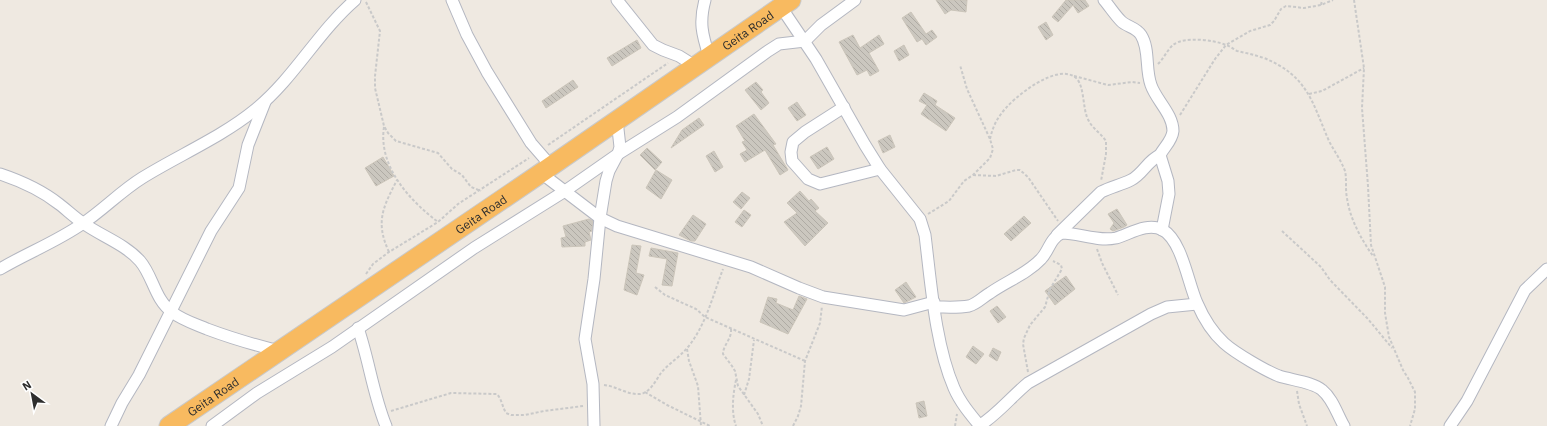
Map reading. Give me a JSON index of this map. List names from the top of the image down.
{
  "streets": {
    "highway": ["Geita Road"]
  },
  "north": "top left"
}
